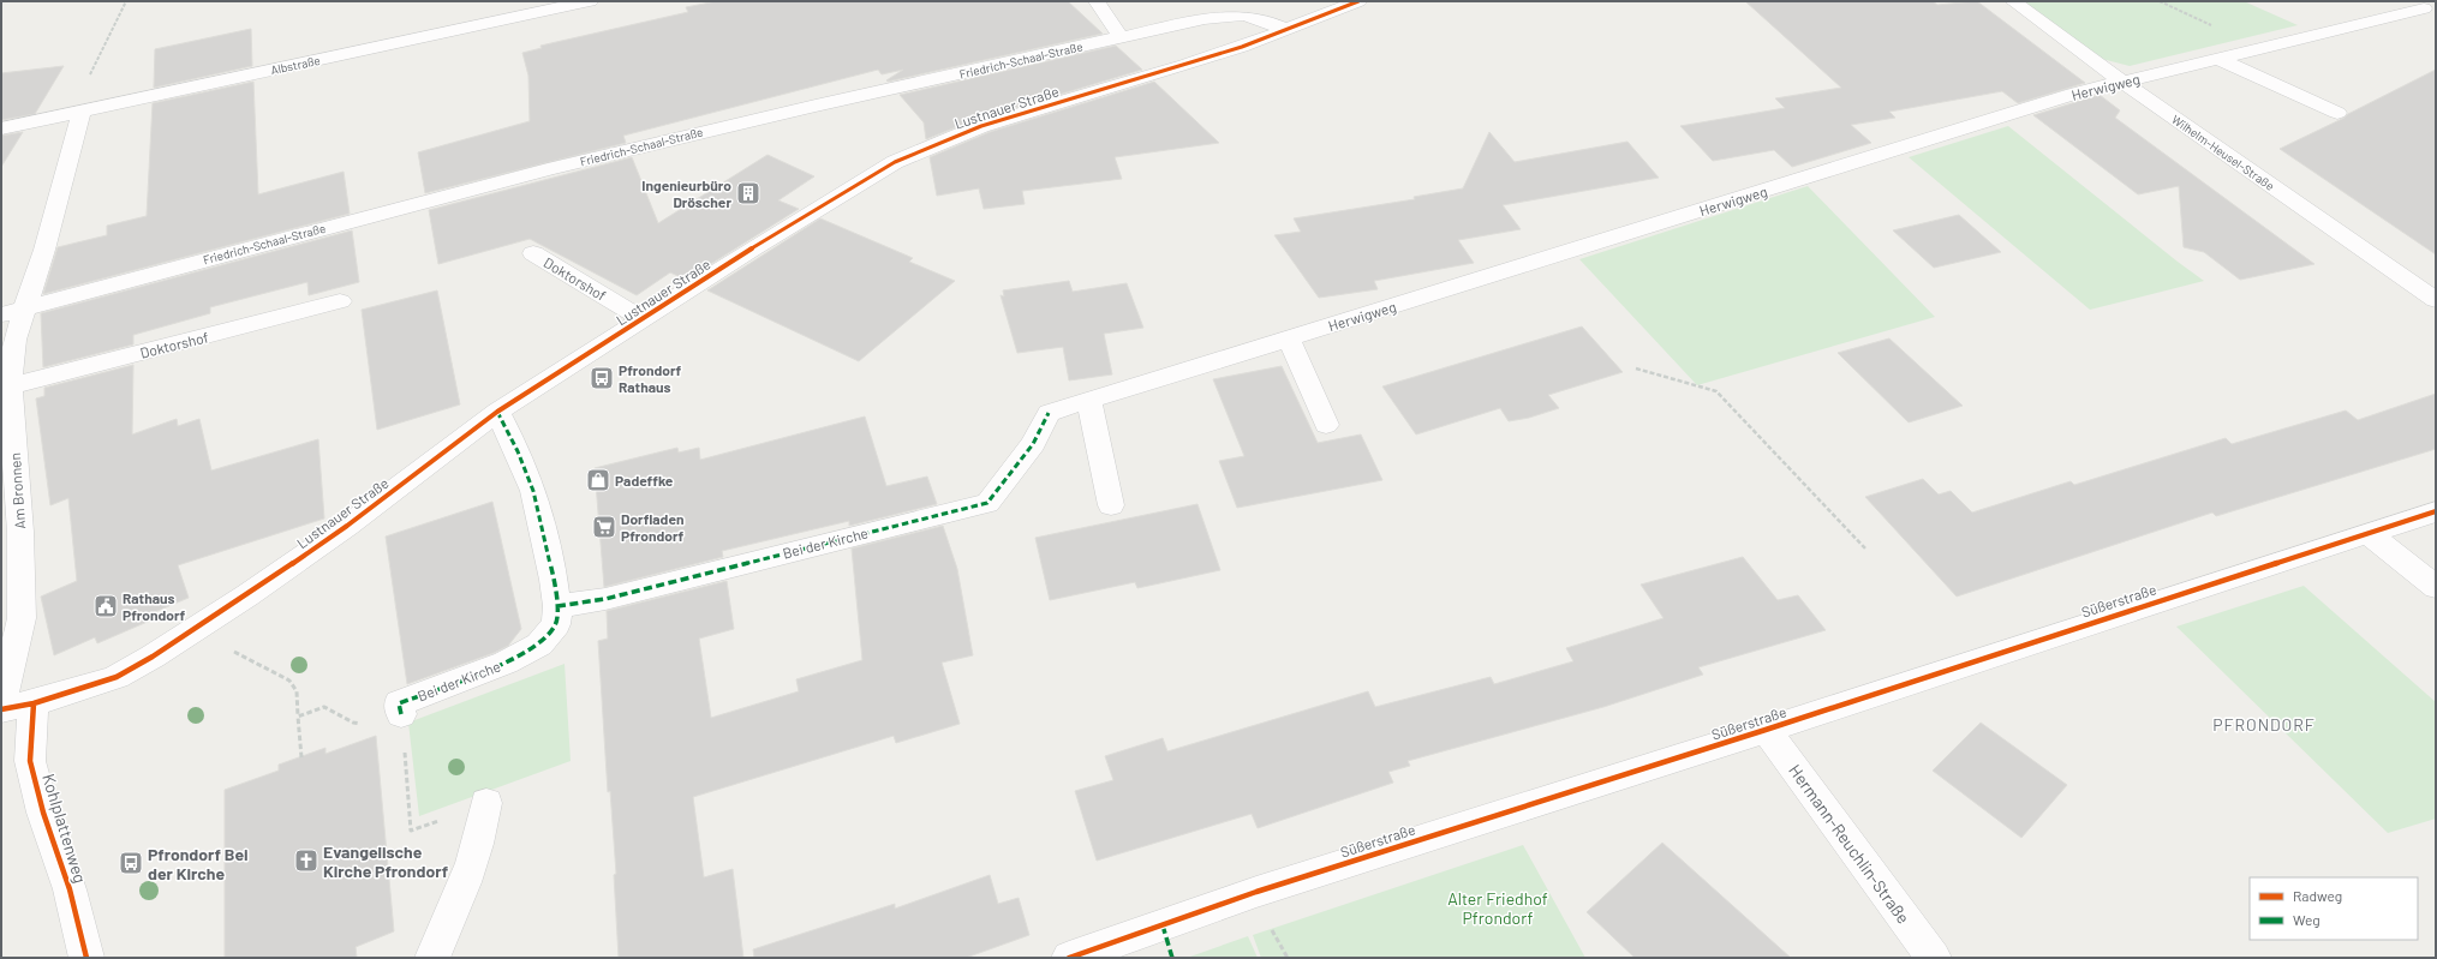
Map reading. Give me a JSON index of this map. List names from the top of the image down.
{
  "streets": {
    "street": [
      "Friedrich-Schaal-Straße",
      "Albstraße",
      "Herwigweg",
      "Lustnauer Straße",
      "Wilhelm-Heusel-Straße",
      "Doktorshof",
      "Am Bronnen",
      "Bei der Kirche",
      "Süßerstraße",
      "Kohlplattenweg",
      "Hermann-Reuchlin-Straße"
    ]
  },
  "crossings": [
    ["Friedrich-Schaal-Straße", "Lustnauer Straße"],
    ["Friedrich-Schaal-Straße", "Am Bronnen"],
    ["Albstraße", "Am Bronnen"],
    ["Herwigweg", "Wilhelm-Heusel-Straße"],
    ["Herwigweg", "Bei der Kirche"],
    ["Lustnauer Straße", "Doktorshof"],
    ["Lustnauer Straße", "Am Bronnen"],
    ["Lustnauer Straße", "Bei der Kirche"],
    ["Lustnauer Straße", "Kohlplattenweg"],
    ["Doktorshof", "Am Bronnen"],
    ["Süßerstraße", "Hermann-Reuchlin-Straße"]
  ],
  "districts": ["PFRONDORF"],
  "parks": ["Alter Friedhof Pfrondorf"],
  "places": {
    "building": ["Ingenieurbüro Dröscher"],
    "bus stop": ["Pfrondorf Rathaus", "Pfrondorf Bei der Kirche"],
    "shop": ["Padeffke"],
    "supermarket": ["Dorfladen Pfrondorf"],
    "public building": ["Rathaus Pfrondorf"],
    "church": ["Evangelische Kirche Pfrondorf"]
  },
  "legend": ["Radweg", "Weg"]
}
